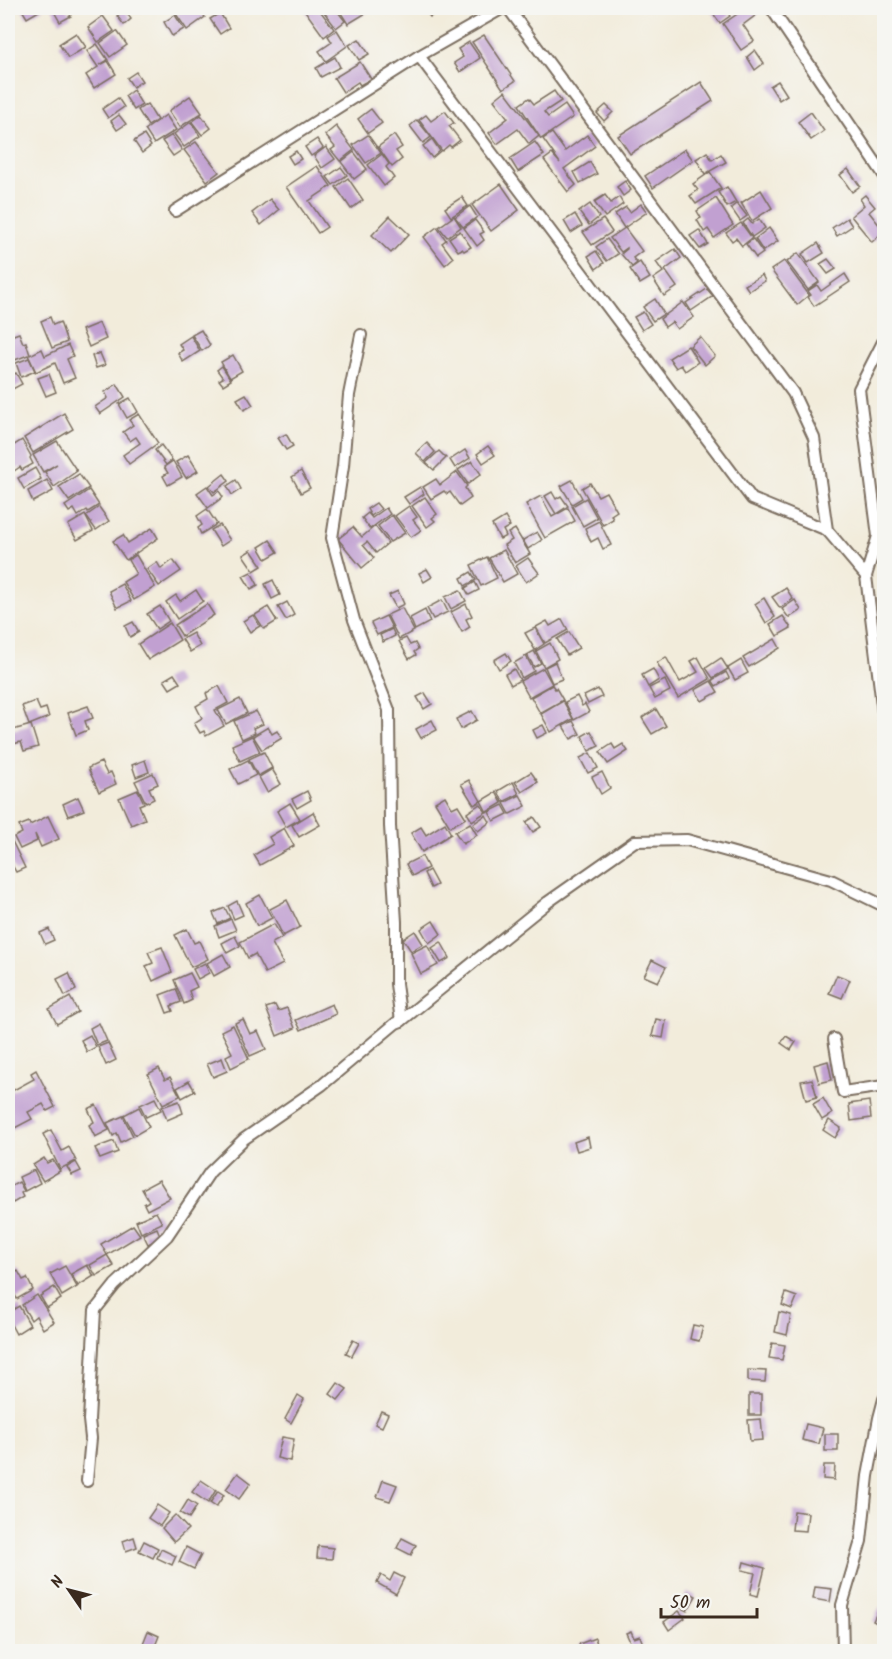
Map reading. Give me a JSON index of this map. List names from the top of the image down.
{
  "scale_bar": "50 m",
  "north": "top left"
}
